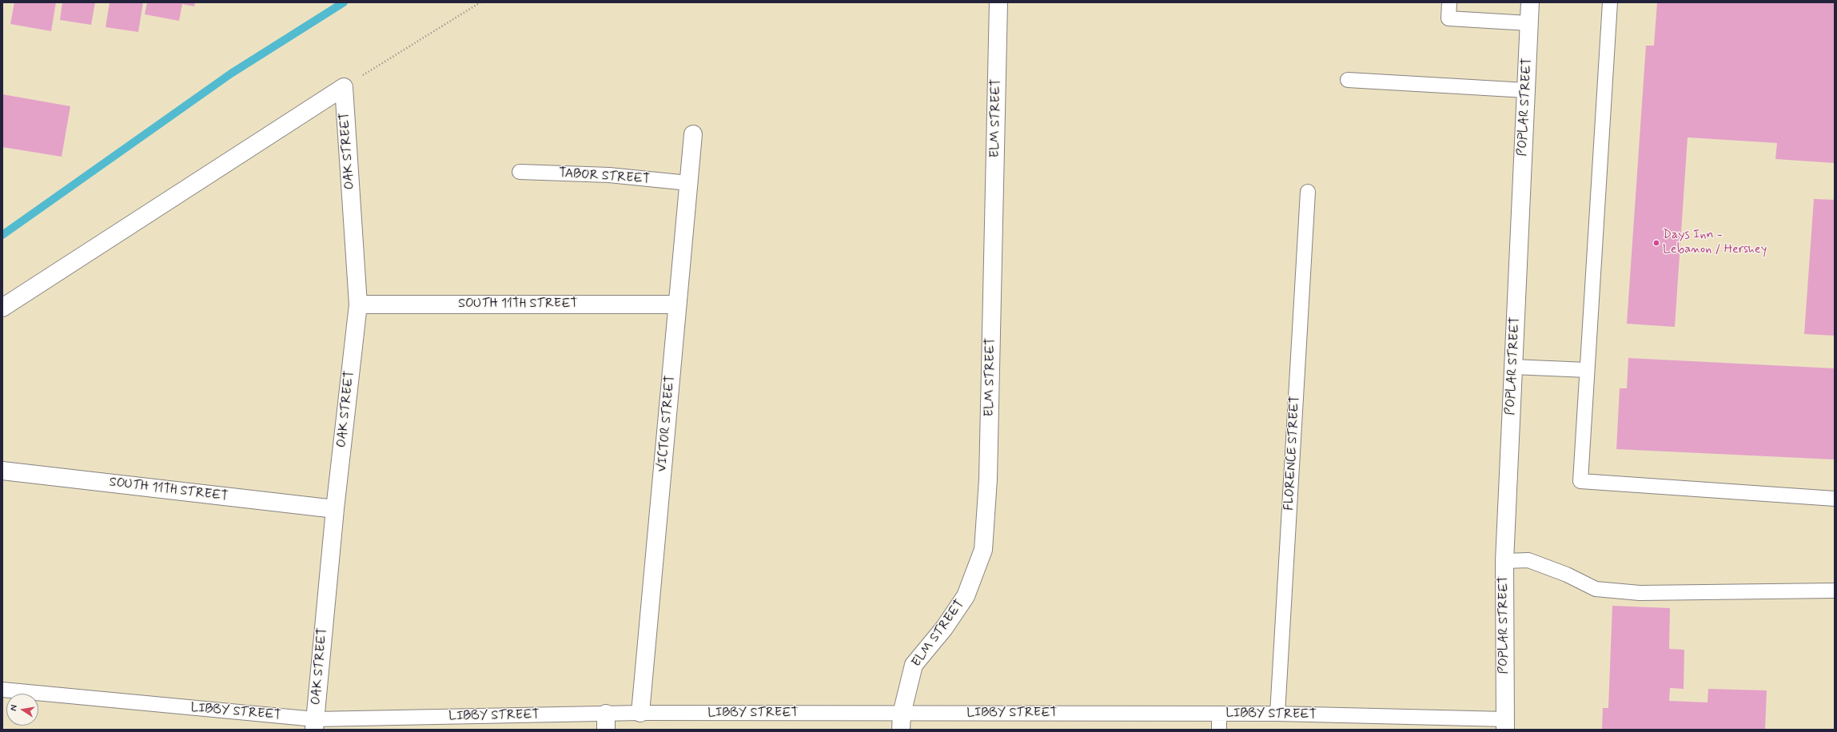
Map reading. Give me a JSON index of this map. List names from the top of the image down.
{
  "streets": {
    "street": [
      "POPLAR STREET",
      "ELM STREET",
      "OAK STREET",
      "SOUTH 11TH STREET",
      "VICTOR STREET"
    ],
    "lane": ["TABOR STREET", "FLORENCE STREET", "LIBBY STREET"]
  },
  "crossings": [
    ["POPLAR STREET", "LIBBY STREET"],
    ["ELM STREET", "LIBBY STREET"],
    ["OAK STREET", "SOUTH 11TH STREET"],
    ["OAK STREET", "LIBBY STREET"],
    ["TABOR STREET", "VICTOR STREET"],
    ["SOUTH 11TH STREET", "VICTOR STREET"],
    ["VICTOR STREET", "LIBBY STREET"],
    ["FLORENCE STREET", "LIBBY STREET"]
  ],
  "places": ["Days Inn - Lebanon / Hershey"],
  "north": "left"
}
